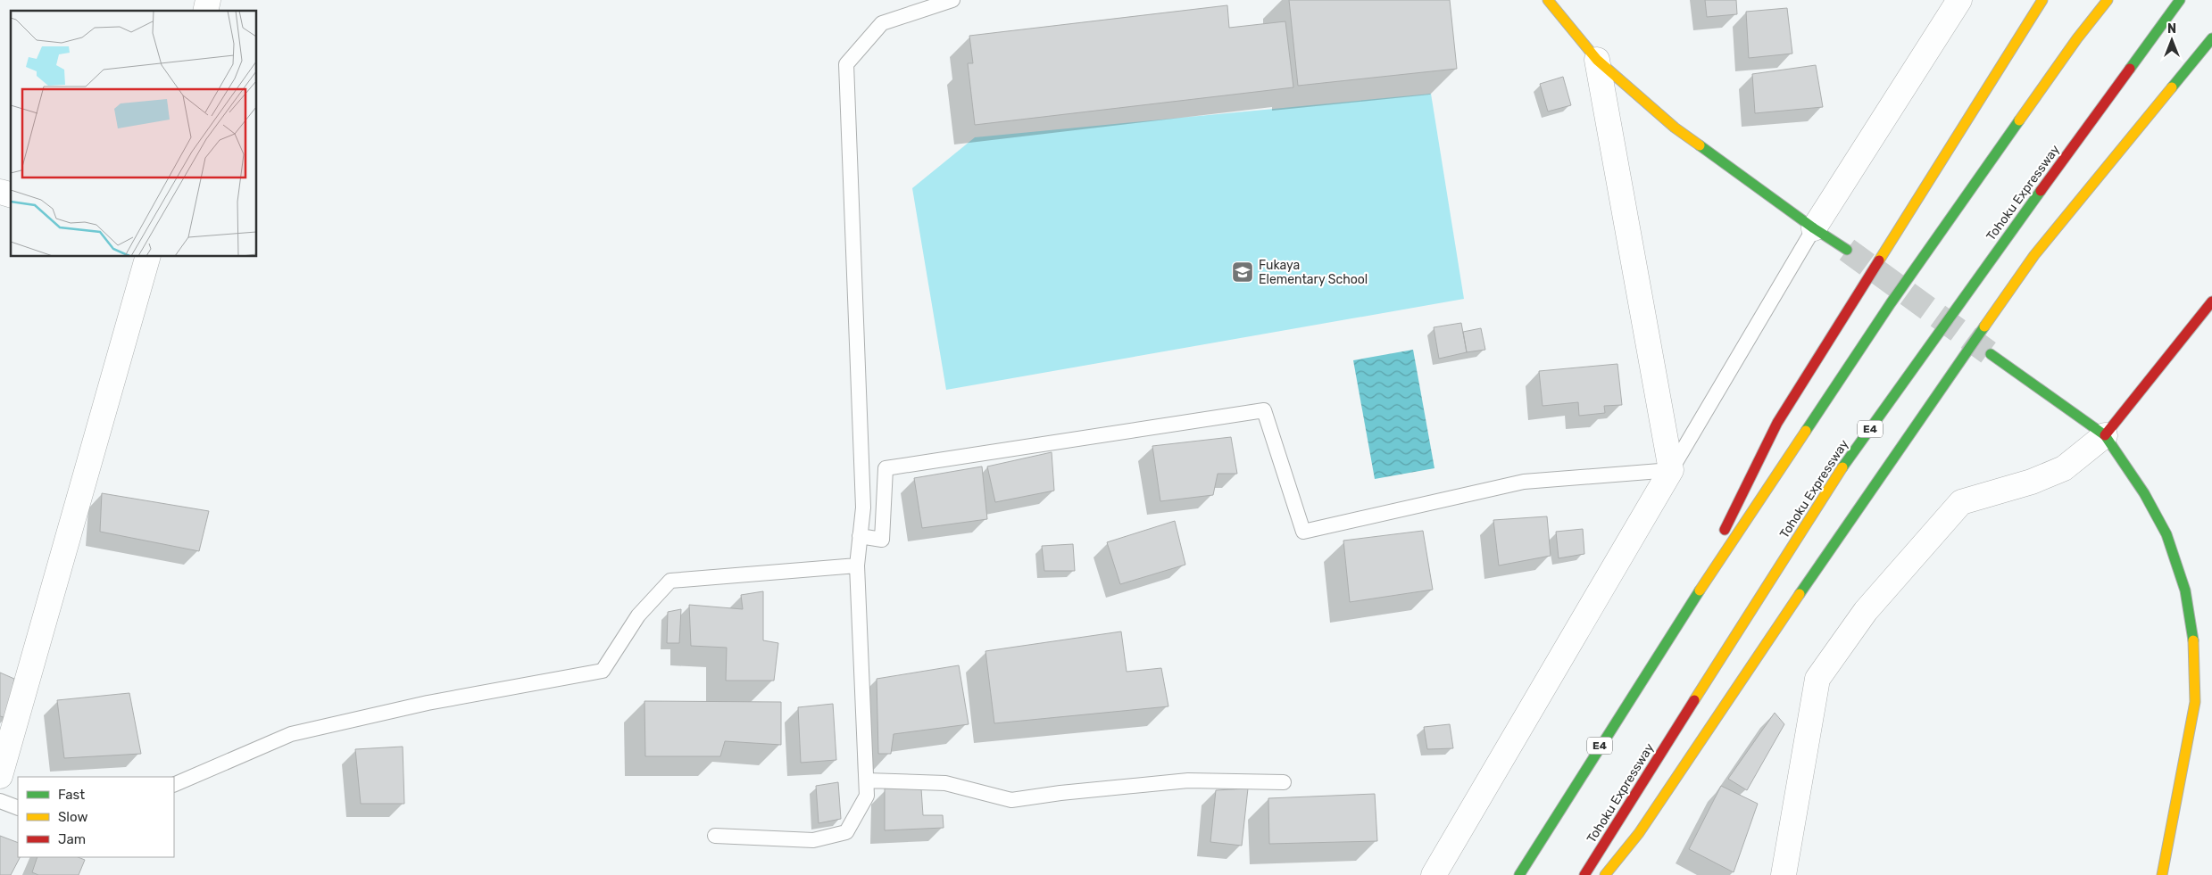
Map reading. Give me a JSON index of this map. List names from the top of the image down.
{
  "streets": {
    "main road": ["Tohoku Expressway", "E4"]
  },
  "places": {
    "school or university": ["Fukaya Elementary School"]
  },
  "legend": ["Fast", "Slow", "Jam"],
  "north": "top"
}
